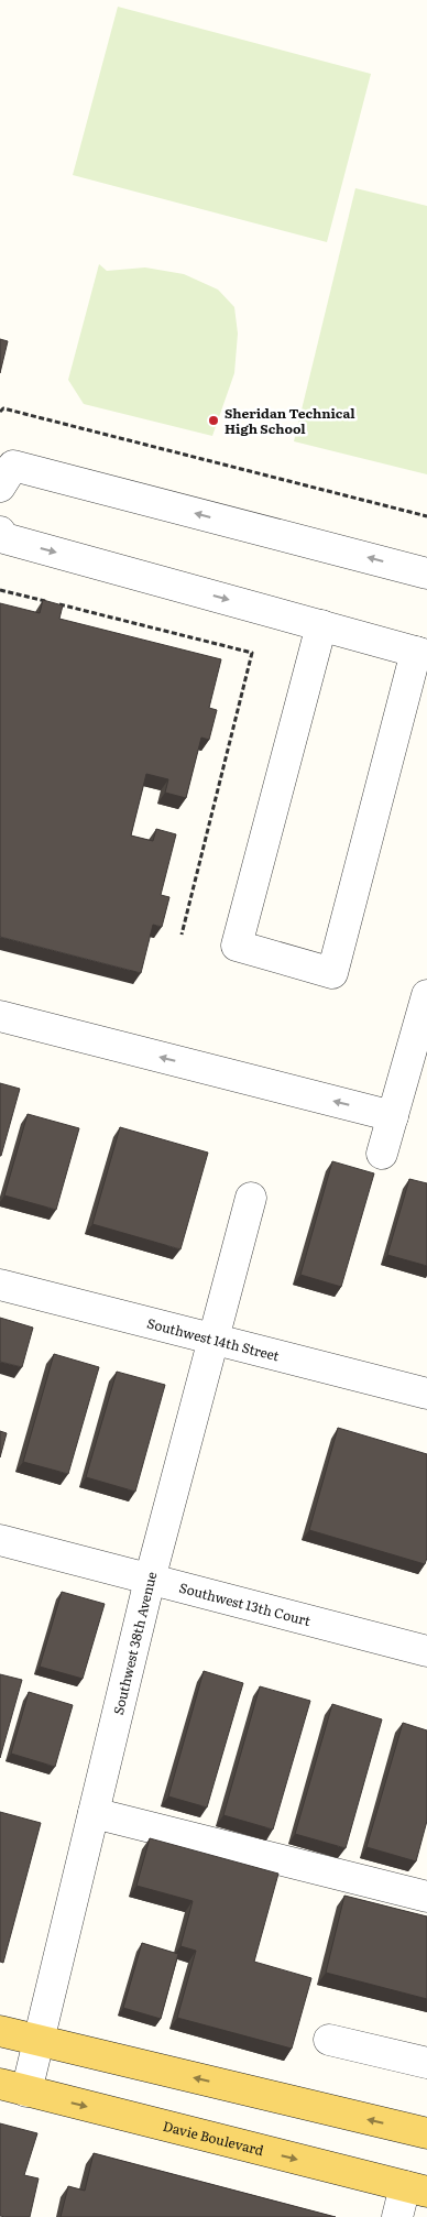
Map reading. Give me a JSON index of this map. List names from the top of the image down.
{
  "streets": {
    "main road": ["Davie Boulevard"],
    "street": ["Southwest 14th Street", "Southwest 13th Court", "Southwest 38th Avenue"]
  },
  "crossings": [
    ["Southwest 14th Street", "Southwest 38th Avenue"],
    ["Southwest 13th Court", "Southwest 38th Avenue"],
    ["Southwest 38th Avenue", "Davie Boulevard"]
  ],
  "places": ["Sheridan Technical High School"]
}
